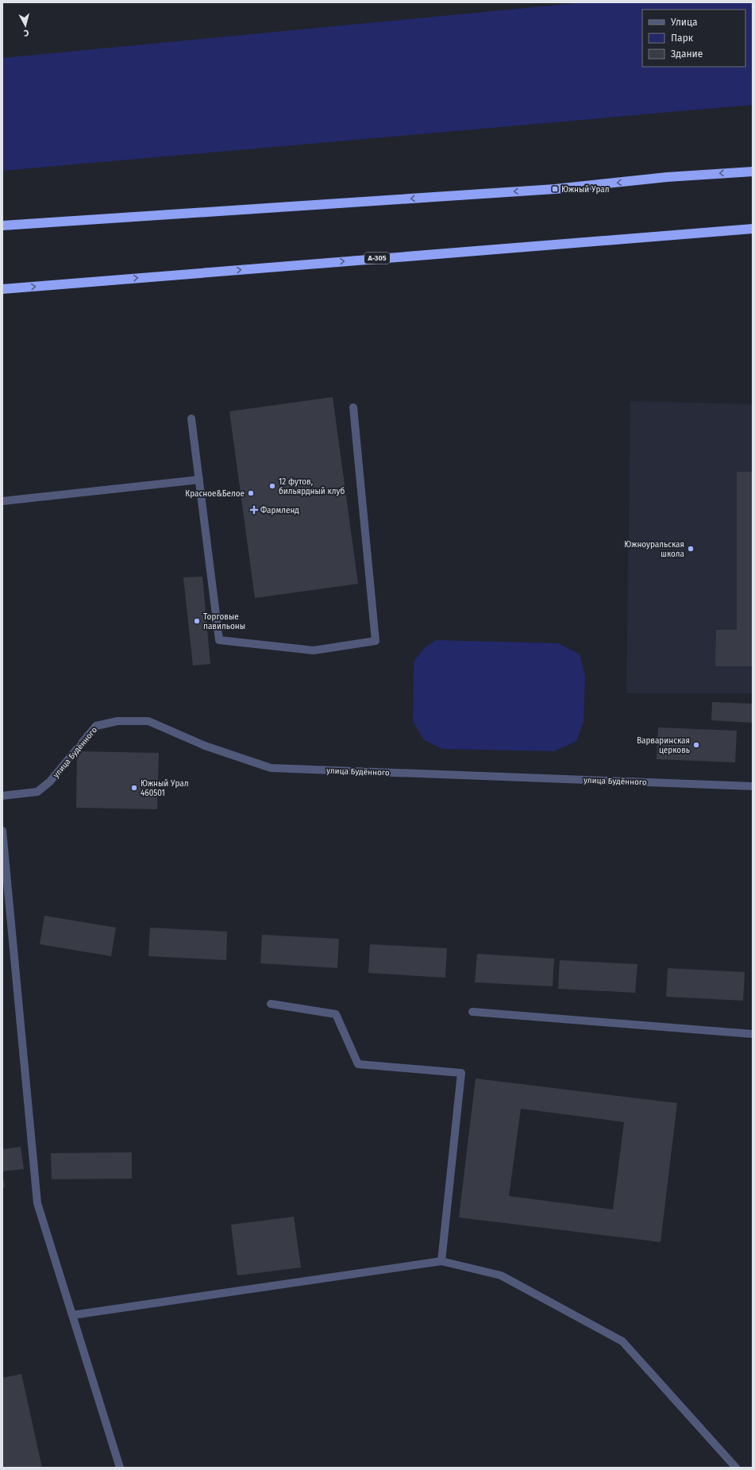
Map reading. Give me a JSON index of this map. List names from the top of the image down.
{
  "streets": {
    "highway": ["А-305"],
    "street": ["улица Будённого"]
  },
  "places": {
    "transit": ["Южный Урал"],
    "other": [
      "12 футов, бильярдный клуб",
      "Красное&Белое",
      "Южноуральская школа",
      "Торговые павильоны",
      "Варваринская церковь",
      "Южный Урал 460501"
    ],
    "health": ["Фармленд"]
  },
  "legend": ["Улица", "Парк", "Здание"],
  "north": "bottom"
}
